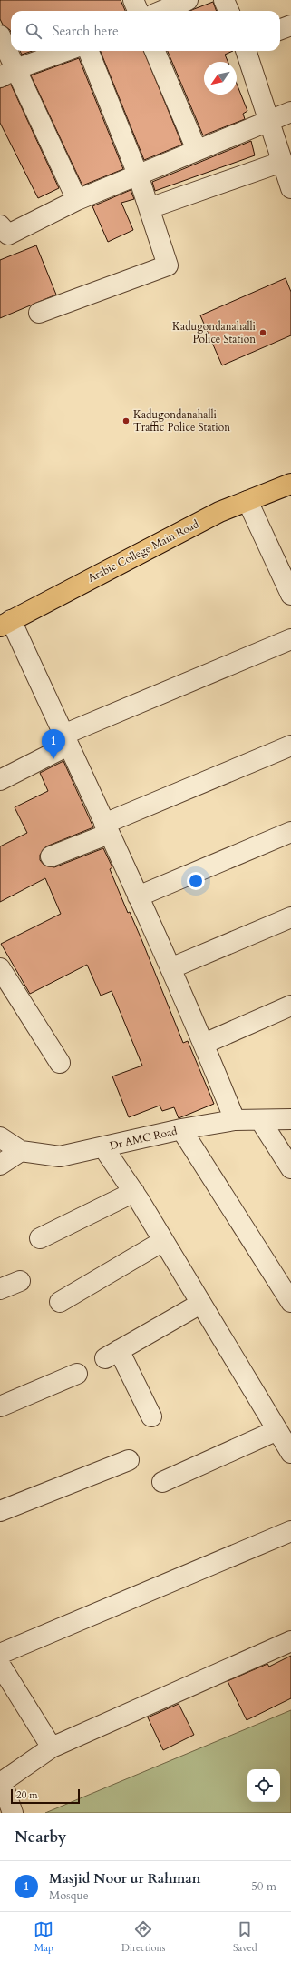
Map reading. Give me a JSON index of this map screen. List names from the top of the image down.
{
  "streets": {
    "main road": ["Arabic College Main Road"],
    "street": ["Dr AMC Road"]
  },
  "places": ["Kadugondanahalli Police Station", "Kadugondanahalli Traffic Police Station"],
  "scale_bar": "20 m",
  "north": "bottom left",
  "page": {
    "search": "Search here",
    "pins": "1",
    "scale": "20 m",
    "heading": "Nearby",
    "list": [
      {
        "mark": "1",
        "name": "Masjid Noor ur Rahman",
        "note": "Mosque",
        "value": "50 m"
      }
    ],
    "nav": ["Map", "Directions", "Saved"]
  }
}
